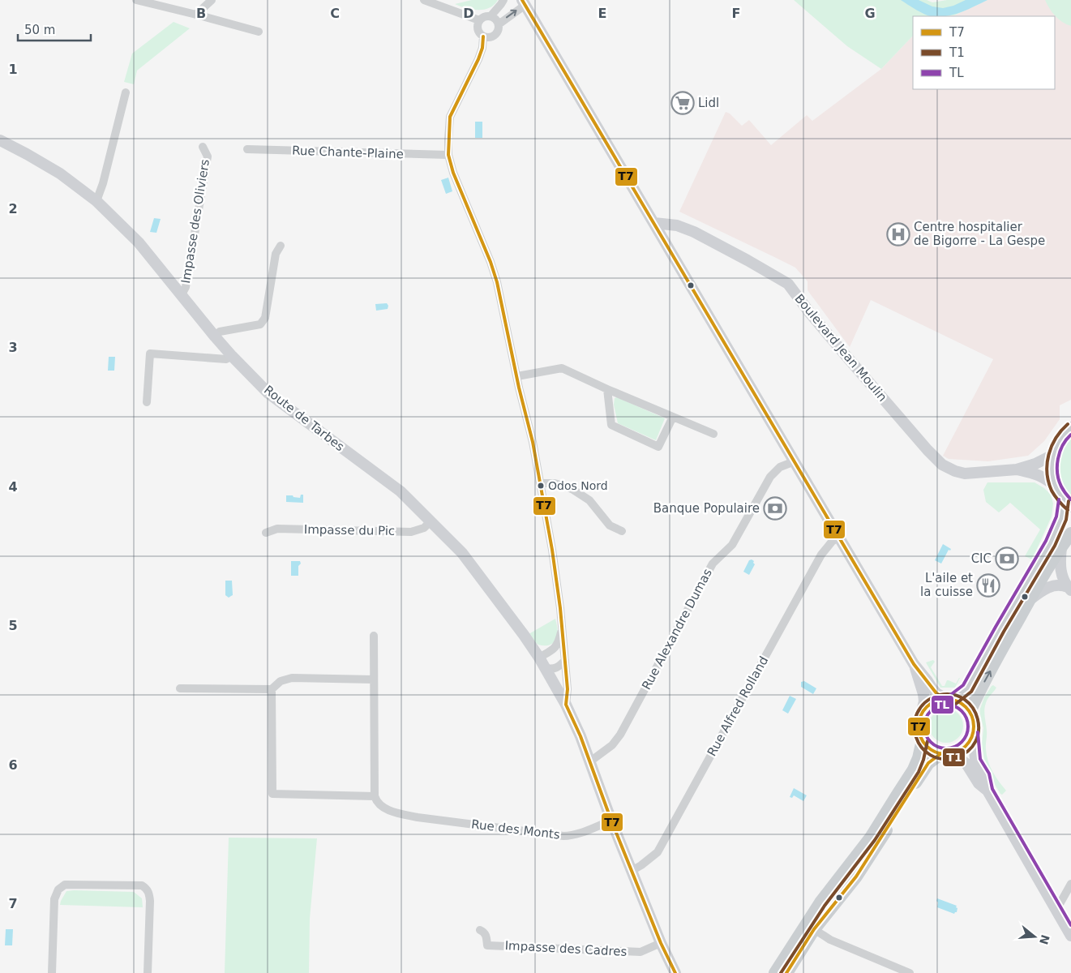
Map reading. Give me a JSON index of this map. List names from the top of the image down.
{
  "streets": {
    "street": [
      "Rue Chante-Plaine",
      "Impasse des Oliviers",
      "Boulevard Jean Moulin",
      "Route de Tarbes",
      "Impasse du Pic",
      "Rue Alexandre Dumas",
      "Rue Alfred Rolland",
      "Rue des Monts",
      "Impasse des Cadres"
    ]
  },
  "crossings": [
    ["Impasse des Oliviers", "Route de Tarbes"],
    ["Route de Tarbes", "Impasse du Pic"],
    ["Route de Tarbes", "Rue Alexandre Dumas"],
    ["Route de Tarbes", "Rue Alfred Rolland"],
    ["Route de Tarbes", "Rue des Monts"],
    ["Route de Tarbes", "Impasse des Cadres"]
  ],
  "places": {
    "supermarket": ["Lidl"],
    "hospital": ["Centre hospitalier de Bigorre - La Gespe"],
    "other": ["Odos Nord"],
    "bank": ["Banque Populaire", "CIC"],
    "restaurant": ["L'aile et la cuisse"]
  },
  "lines": ["transit line T7", "transit line T1", "transit line TL"],
  "legend": ["T7", "T1", "TL"],
  "scale_bar": "50 m",
  "north": "right",
  "grid": {
    "columns": [
      "B",
      "C",
      "D",
      "E",
      "F",
      "G"
    ],
    "rows": [
      "1",
      "2",
      "3",
      "4",
      "5",
      "6",
      "7"
    ]
  }
}
